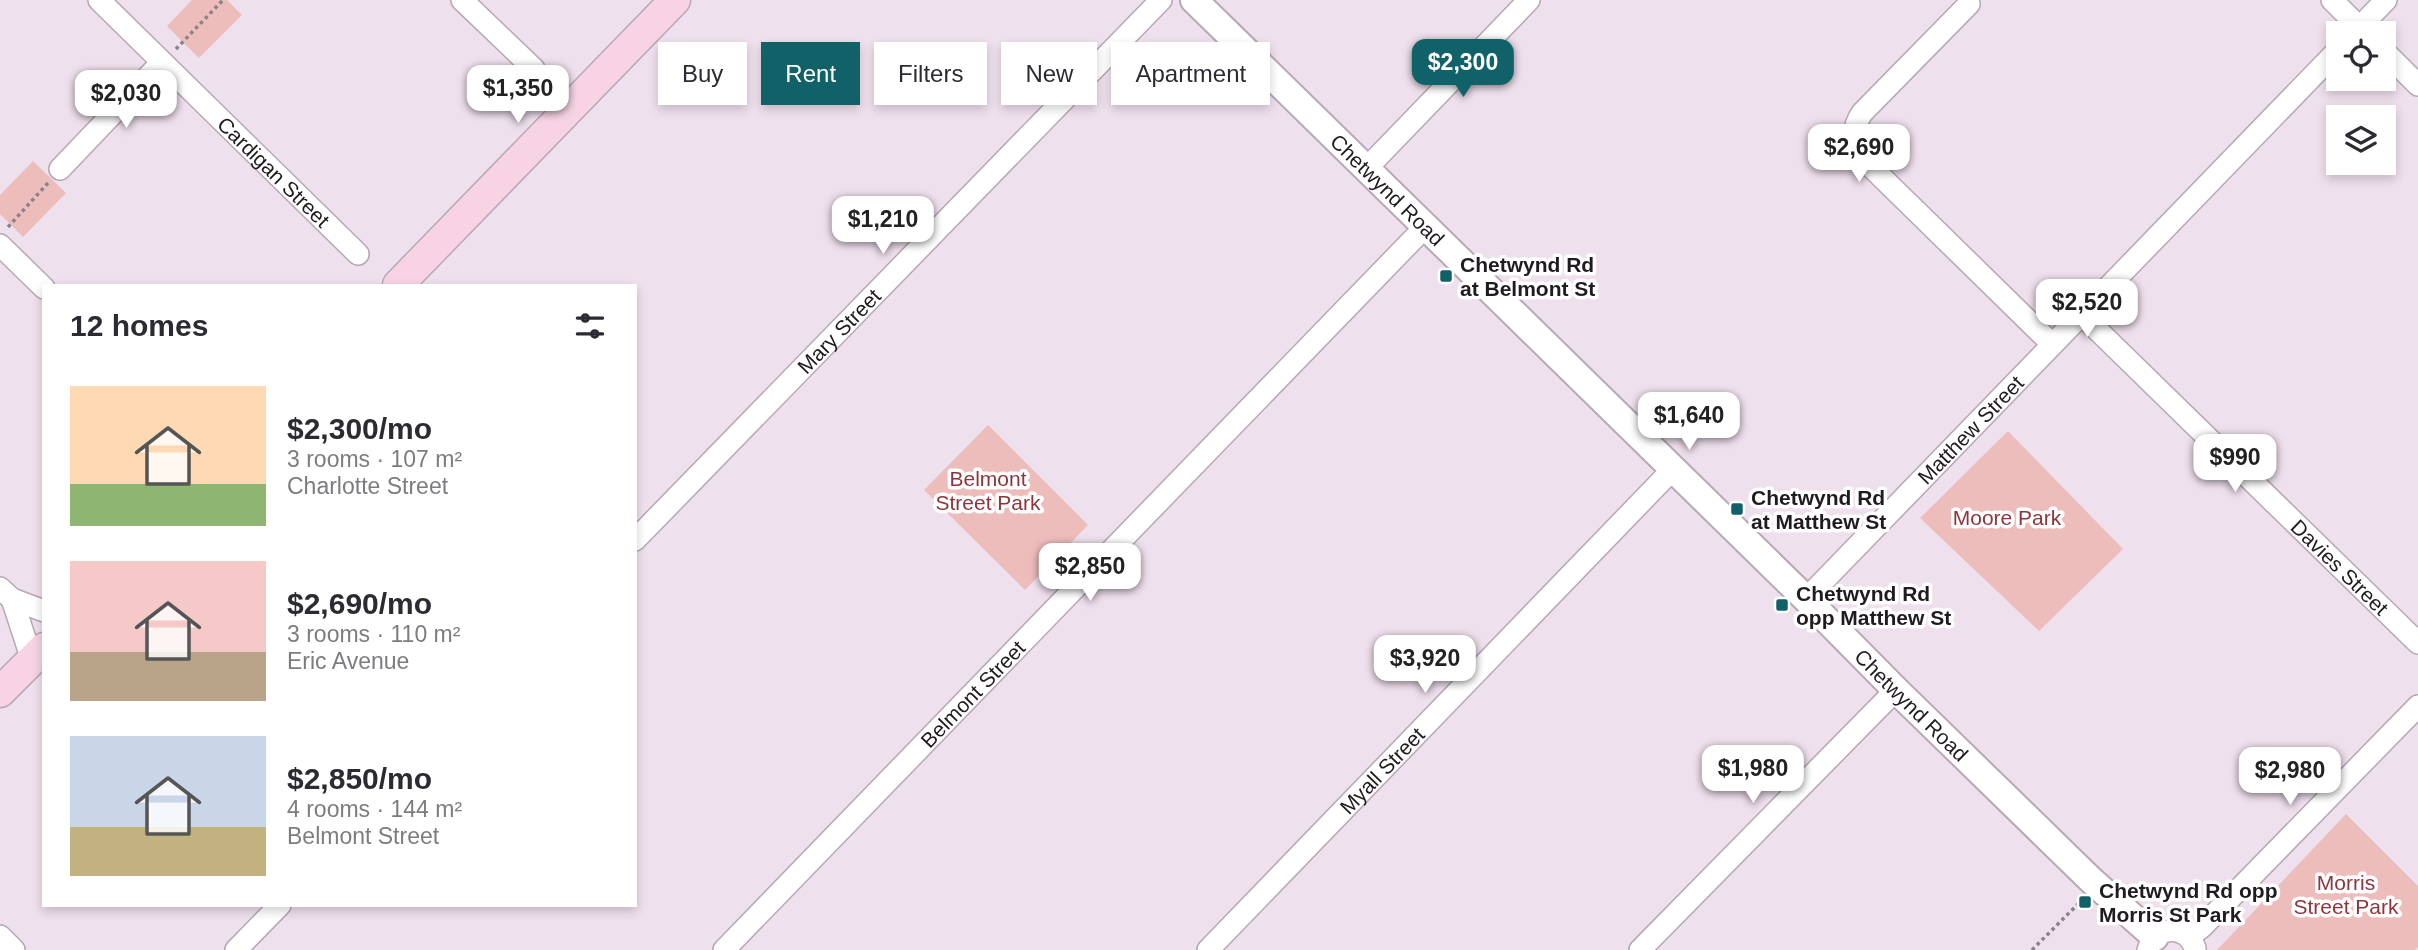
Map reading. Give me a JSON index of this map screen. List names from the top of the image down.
{
  "streets": {
    "street": [
      "Cardigan Street",
      "Chetwynd Road",
      "Mary Street",
      "Matthew Street",
      "Davies Street",
      "Belmont Street",
      "Myall Street"
    ]
  },
  "crossings": [
    ["Chetwynd Road", "Matthew Street"],
    ["Chetwynd Road", "Belmont Street"],
    ["Chetwynd Road", "Myall Street"],
    ["Matthew Street", "Davies Street"]
  ],
  "parks": ["Belmont Street Park", "Moore Park", "Morris Street Park"],
  "places": {
    "transit": [
      "Chetwynd Rd at Belmont St",
      "Chetwynd Rd at Matthew St",
      "Chetwynd Rd opp Matthew St",
      "Chetwynd Rd opp Morris St Park"
    ]
  },
  "page": {
    "price": [
      "$2,300",
      "$1,350",
      "$2,030",
      "$2,690",
      "$1,210",
      "$2,520",
      "$1,640",
      "$990",
      "$2,850",
      "$3,920",
      "$1,980",
      "$2,980"
    ],
    "chip": [
      "Buy",
      "Rent",
      "Filters",
      "New",
      "Apartment"
    ],
    "heading": "12 homes",
    "list": [
      {
        "name": "$2,300/mo",
        "note": "3 rooms · 107 m² · Charlotte Street"
      },
      {
        "name": "$2,690/mo",
        "note": "3 rooms · 110 m² · Eric Avenue"
      },
      {
        "name": "$2,850/mo",
        "note": "4 rooms · 144 m² · Belmont Street"
      }
    ]
  }
}
